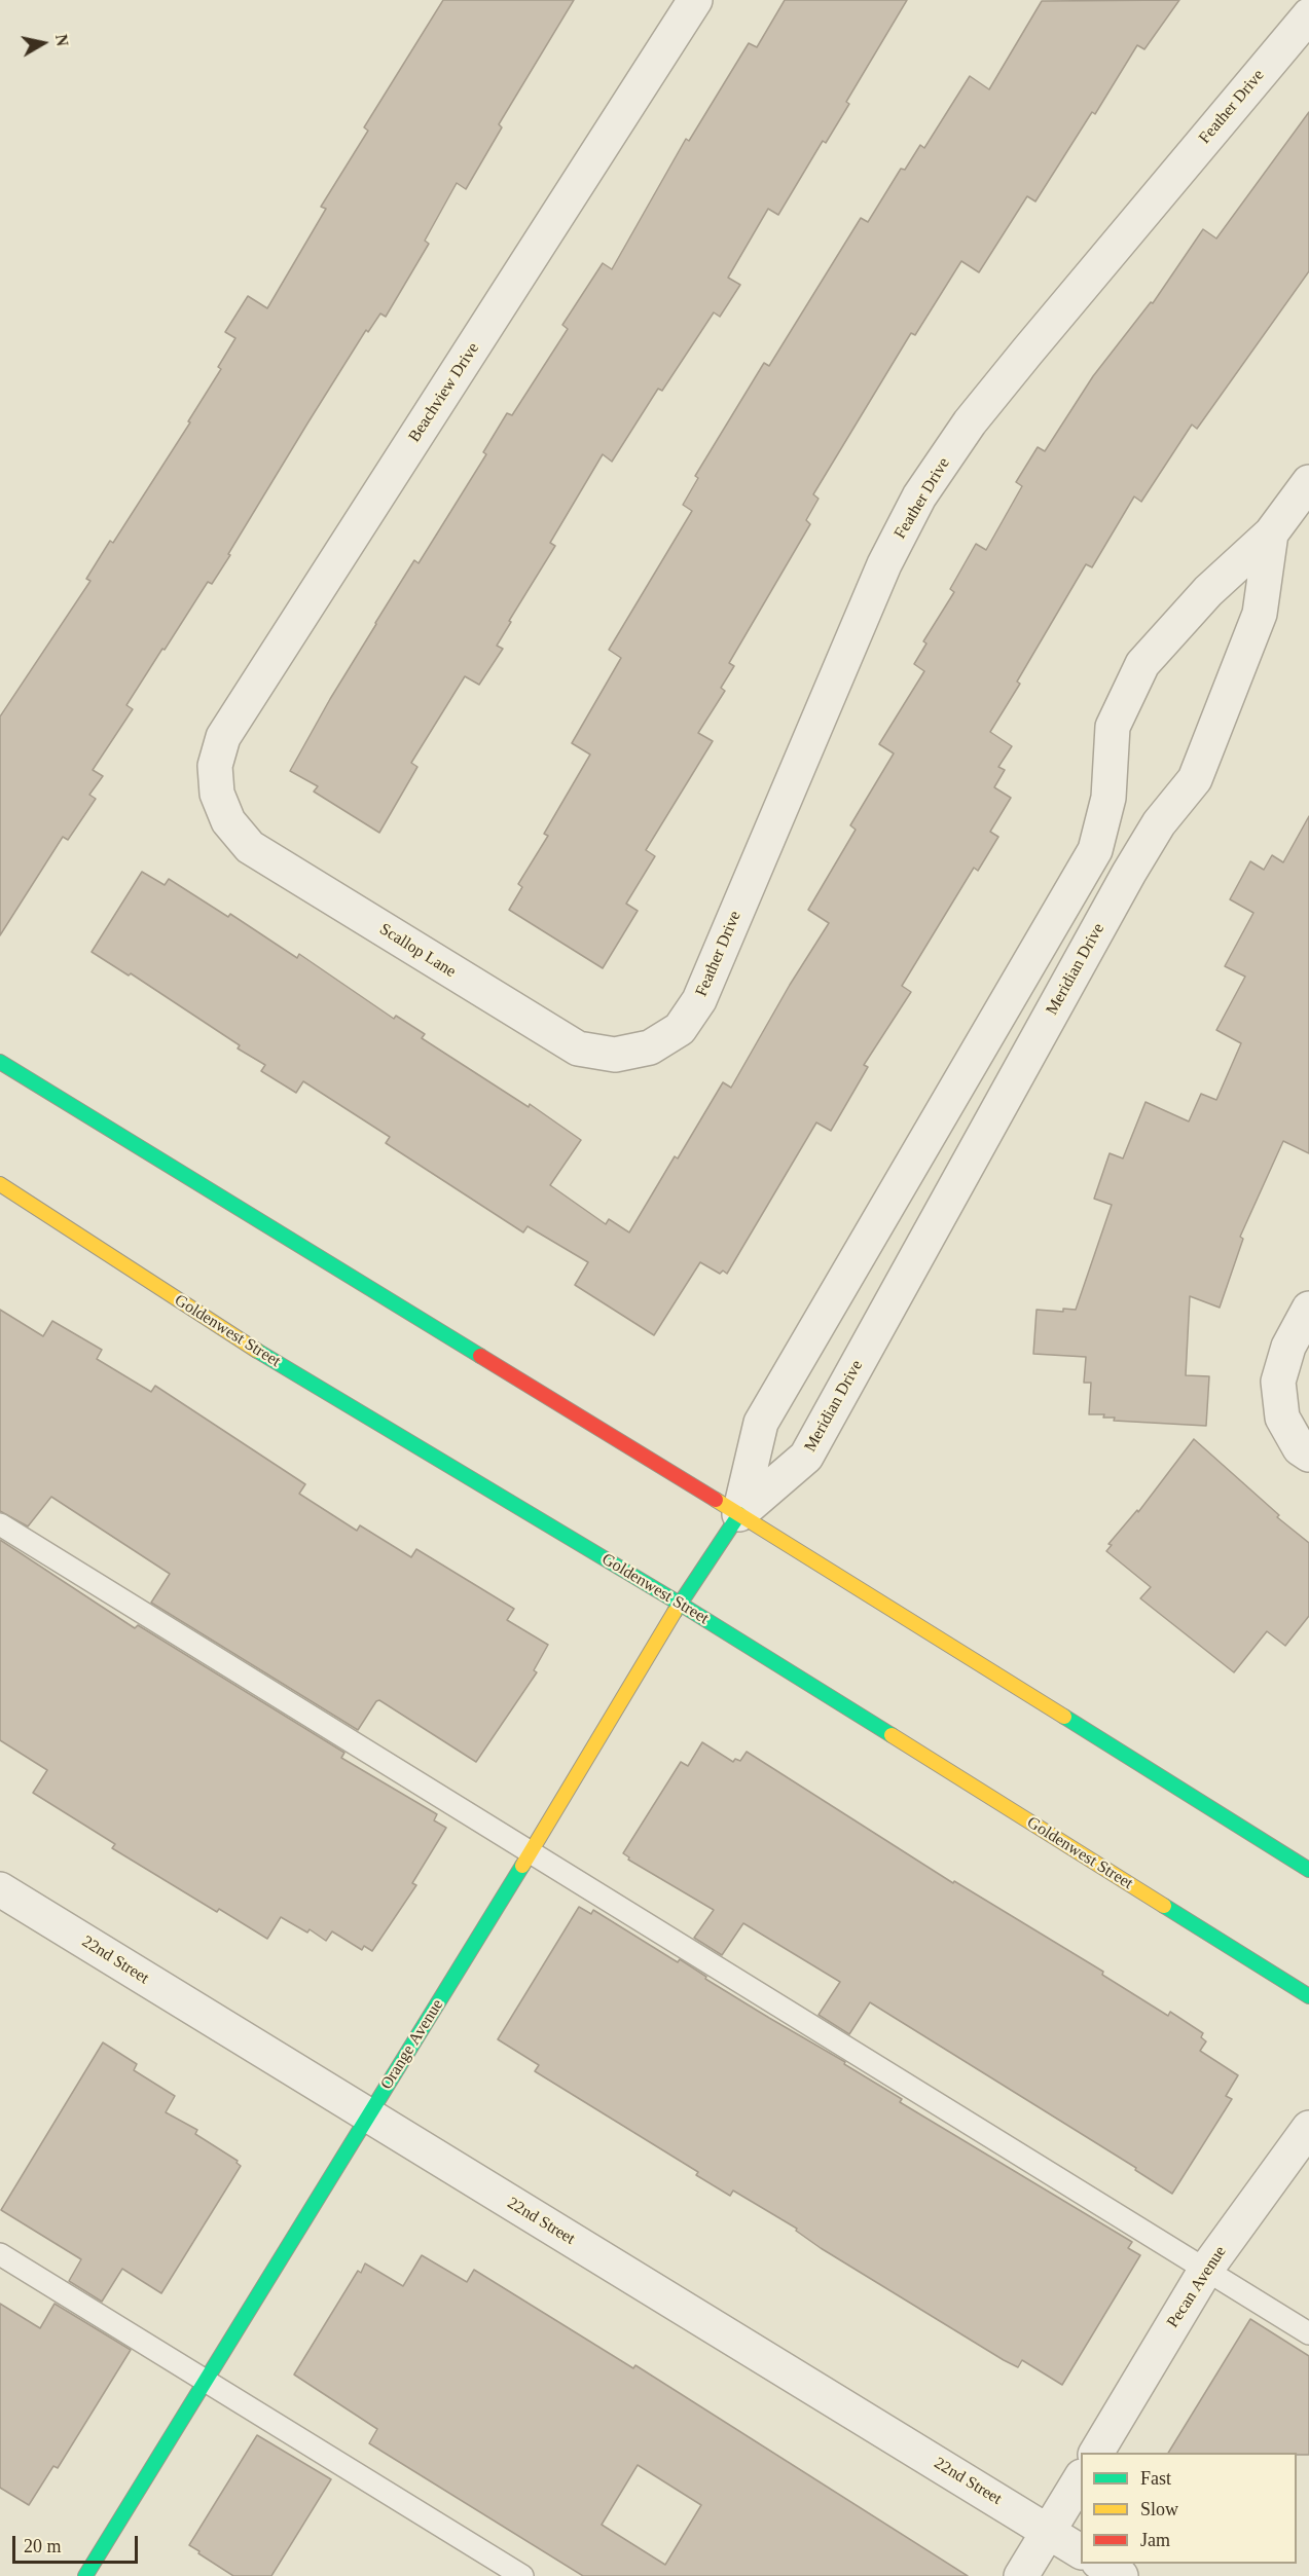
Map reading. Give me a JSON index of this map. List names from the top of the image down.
{
  "streets": {
    "main road": ["Goldenwest Street", "Orange Avenue"],
    "street": [
      "Feather Drive",
      "Beachview Drive",
      "Scallop Lane",
      "Meridian Drive",
      "22nd Street",
      "Pecan Avenue"
    ]
  },
  "crossings": [
    ["Feather Drive", "Scallop Lane"],
    ["Beachview Drive", "Scallop Lane"],
    ["Meridian Drive", "Orange Avenue"],
    ["Goldenwest Street", "Orange Avenue"],
    ["22nd Street", "Orange Avenue"]
  ],
  "legend": ["Fast", "Slow", "Jam"],
  "scale_bar": "20 m",
  "north": "right"
}
